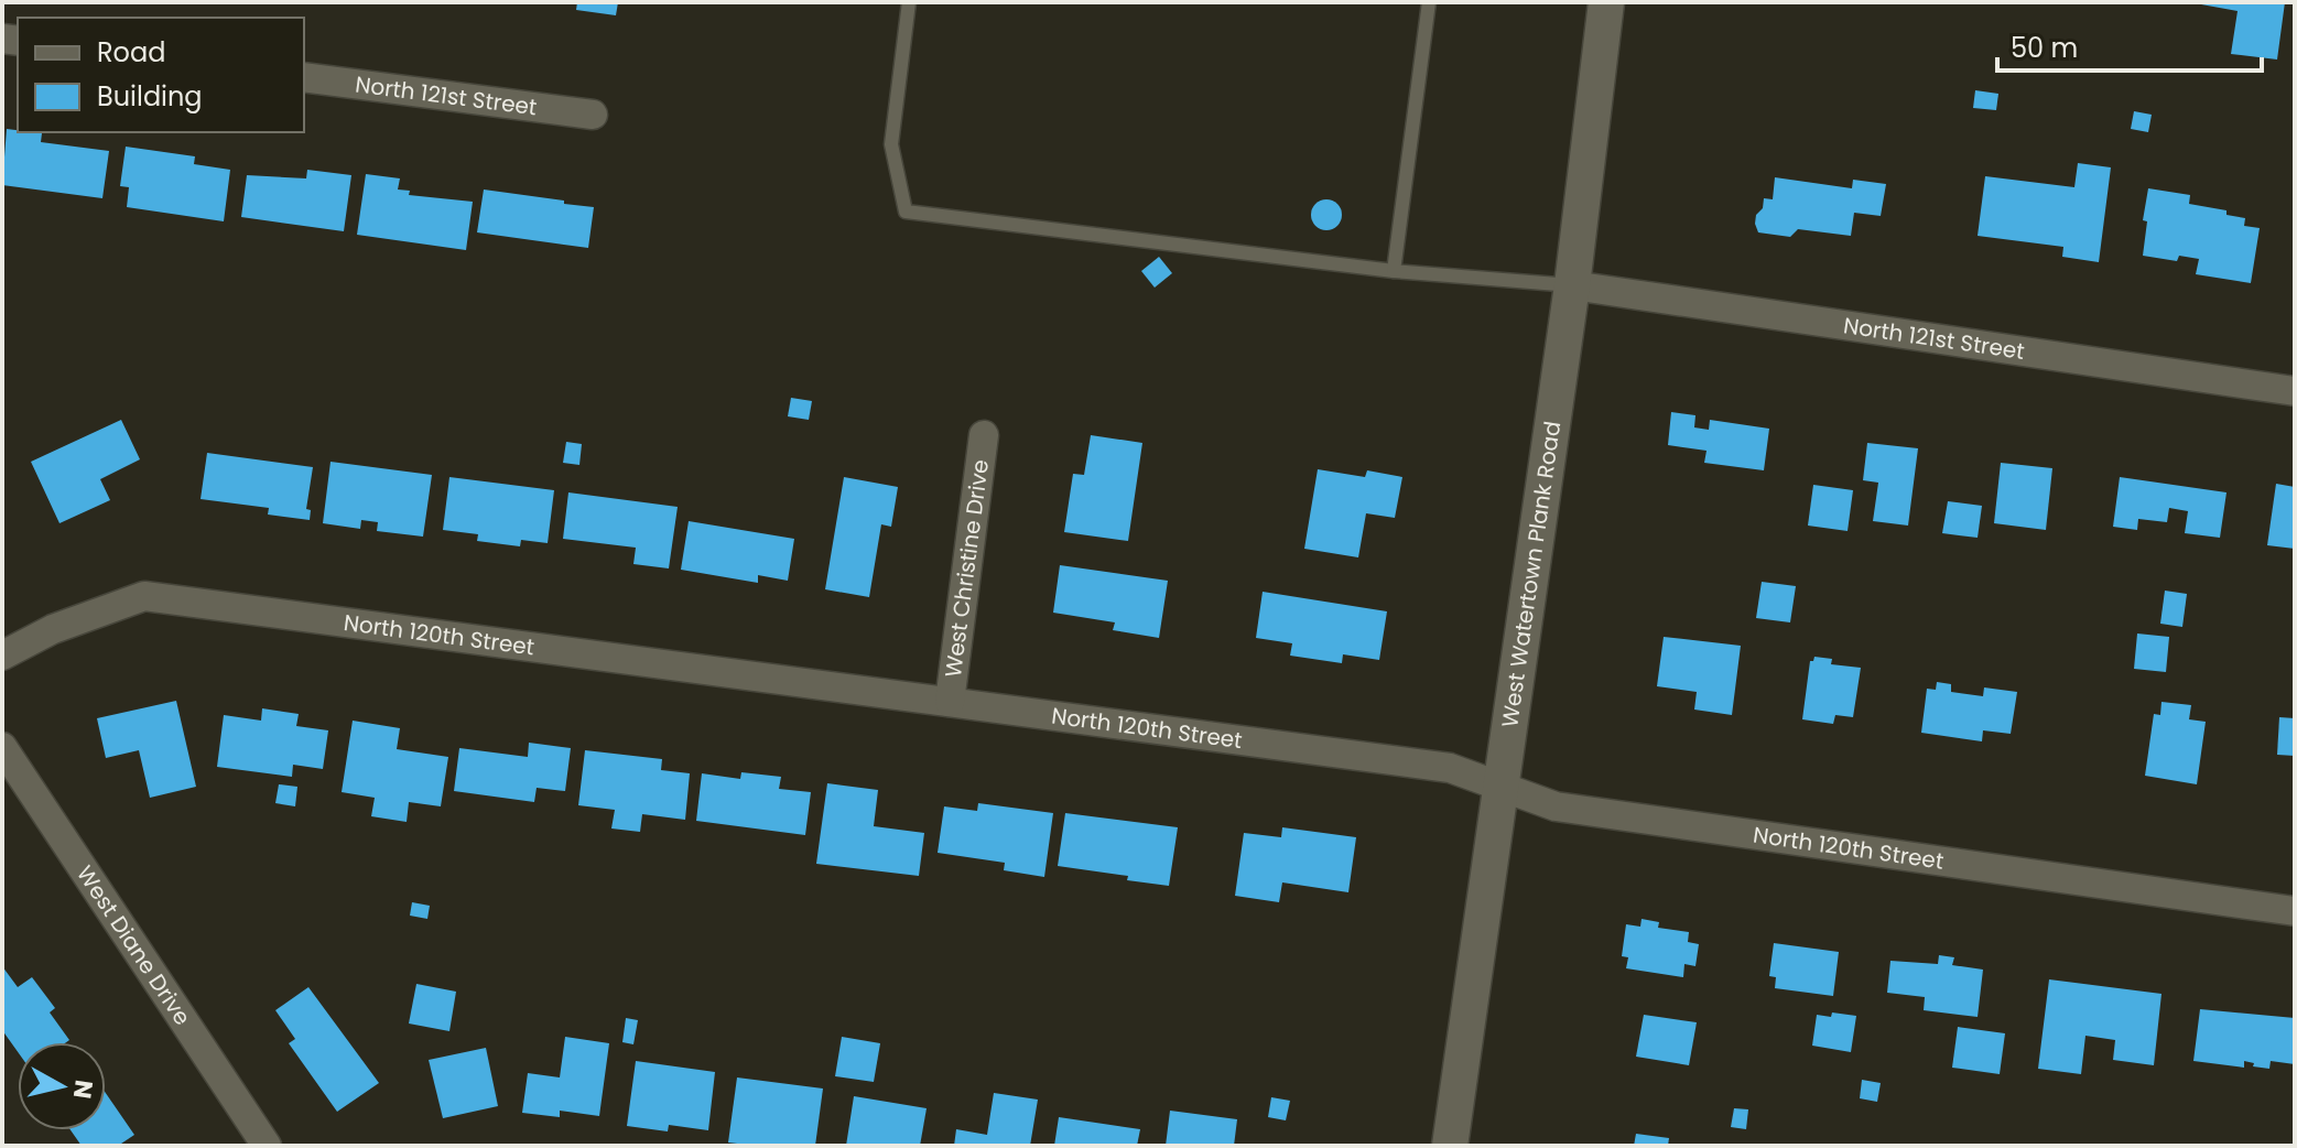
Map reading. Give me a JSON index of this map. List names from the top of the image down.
{
  "streets": {
    "street": [
      "North 121st Street",
      "West Christine Drive",
      "West Watertown Plank Road",
      "North 120th Street",
      "West Diane Drive"
    ]
  },
  "crossings": [
    ["North 121st Street", "West Watertown Plank Road"],
    ["West Christine Drive", "North 120th Street"],
    ["West Watertown Plank Road", "North 120th Street"]
  ],
  "legend": ["Road", "Building"],
  "scale_bar": "50 m",
  "north": "right"
}
